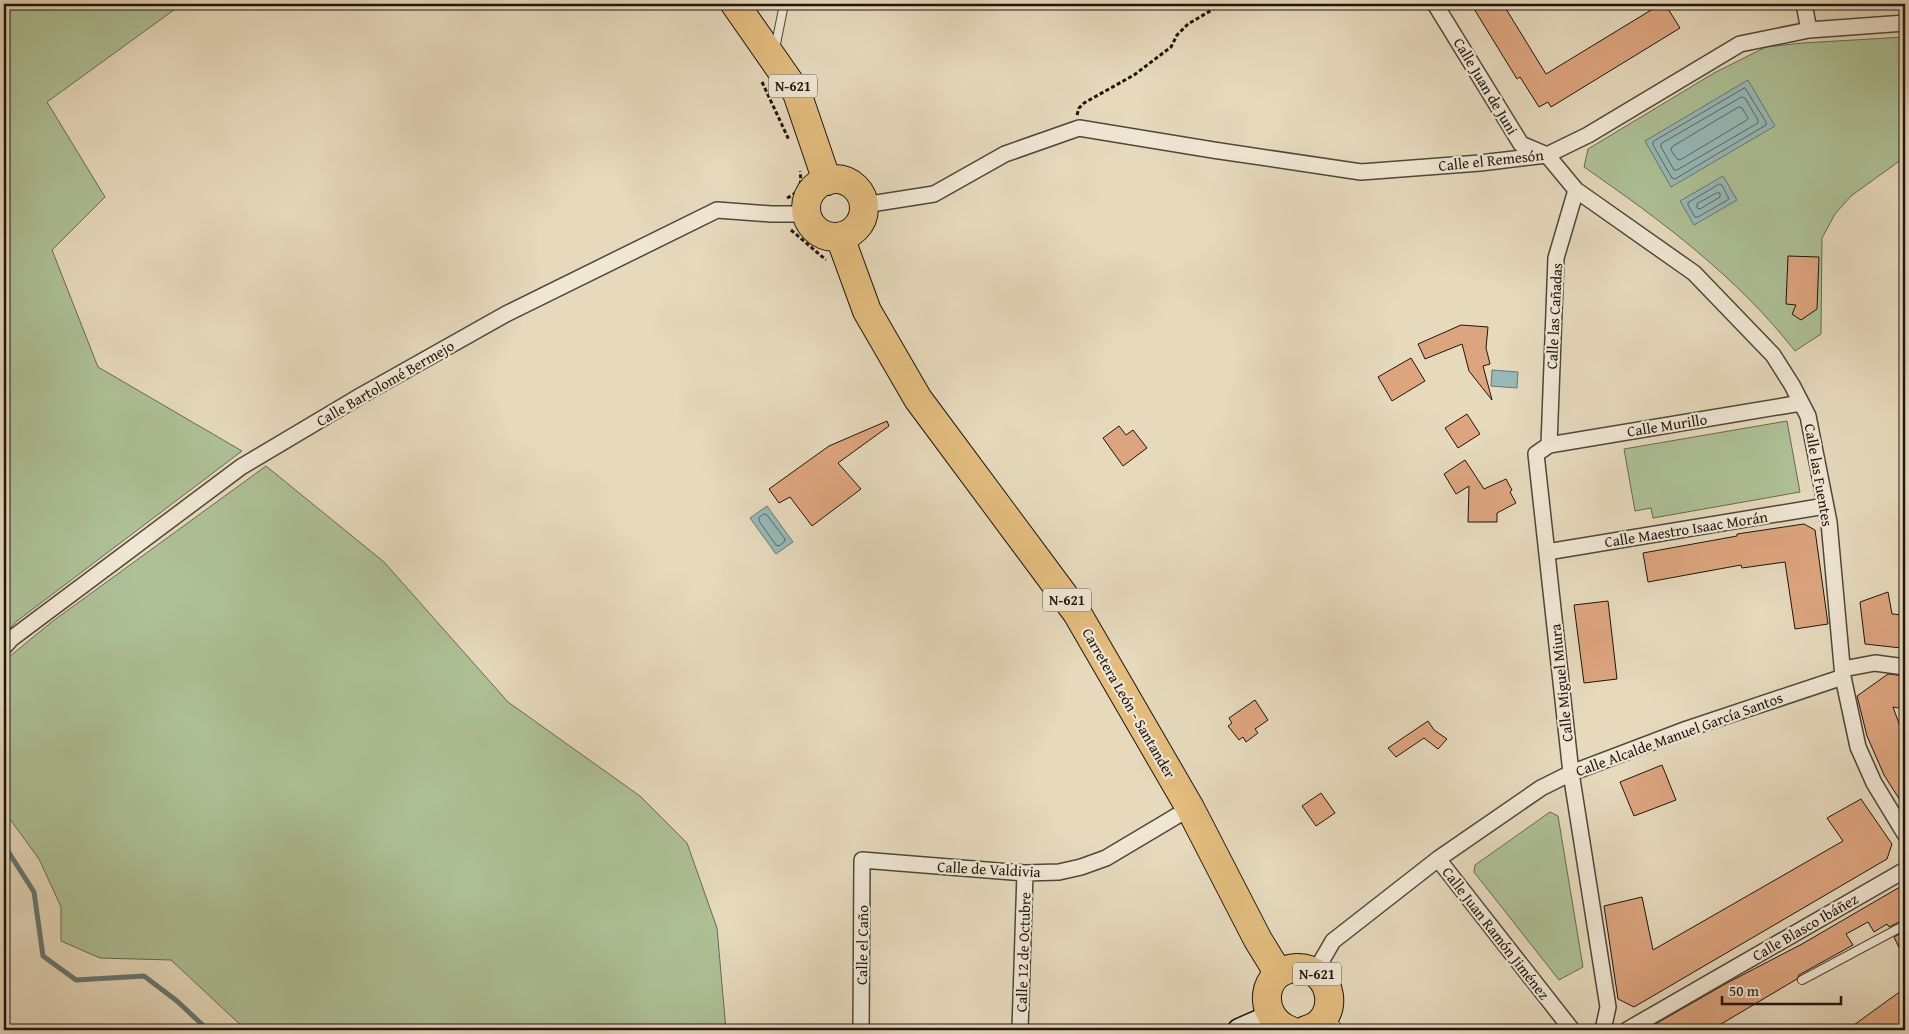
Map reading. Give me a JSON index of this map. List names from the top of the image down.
{
  "streets": {
    "highway": ["N-621", "Carretera León - Santander"],
    "street": [
      "Calle Juan de Juni",
      "Calle el Remesón",
      "Calle las Cañadas",
      "Calle Bartolomé Bermejo",
      "Calle Murillo",
      "Calle las Fuentes",
      "Calle Maestro Isaac Morán",
      "Calle Miguel Miura",
      "Calle Alcalde Manuel García Santos",
      "Calle de Valdivia",
      "Calle Blasco Ibáñez",
      "Calle Juan Ramón Jiménez",
      "Calle el Caño",
      "Calle 12 de Octubre"
    ]
  },
  "crossings": [
    ["N-621", "Calle Bartolomé Bermejo"],
    ["N-621", "Carretera León - Santander"],
    ["N-621", "Calle Alcalde Manuel García Santos"],
    ["Calle Juan de Juni", "Calle el Remesón"],
    ["Calle Juan de Juni", "Calle las Fuentes"],
    ["Calle el Remesón", "Calle las Fuentes"],
    ["Calle las Cañadas", "Calle Murillo"],
    ["Calle las Cañadas", "Calle las Fuentes"],
    ["Calle las Cañadas", "Calle Miguel Miura"],
    ["Calle Bartolomé Bermejo", "Carretera León - Santander"],
    ["Calle Murillo", "Calle las Fuentes"],
    ["Calle Murillo", "Calle Miguel Miura"],
    ["Calle las Fuentes", "Calle Maestro Isaac Morán"],
    ["Calle las Fuentes", "Calle Alcalde Manuel García Santos"],
    ["Calle Maestro Isaac Morán", "Calle Miguel Miura"],
    ["Calle Miguel Miura", "Calle Alcalde Manuel García Santos"],
    ["Carretera León - Santander", "Calle Alcalde Manuel García Santos"],
    ["Carretera León - Santander", "Calle de Valdivia"],
    ["Calle Alcalde Manuel García Santos", "Calle Juan Ramón Jiménez"],
    ["Calle de Valdivia", "Calle el Caño"],
    ["Calle de Valdivia", "Calle 12 de Octubre"]
  ],
  "scale_bar": "50 m"
}
